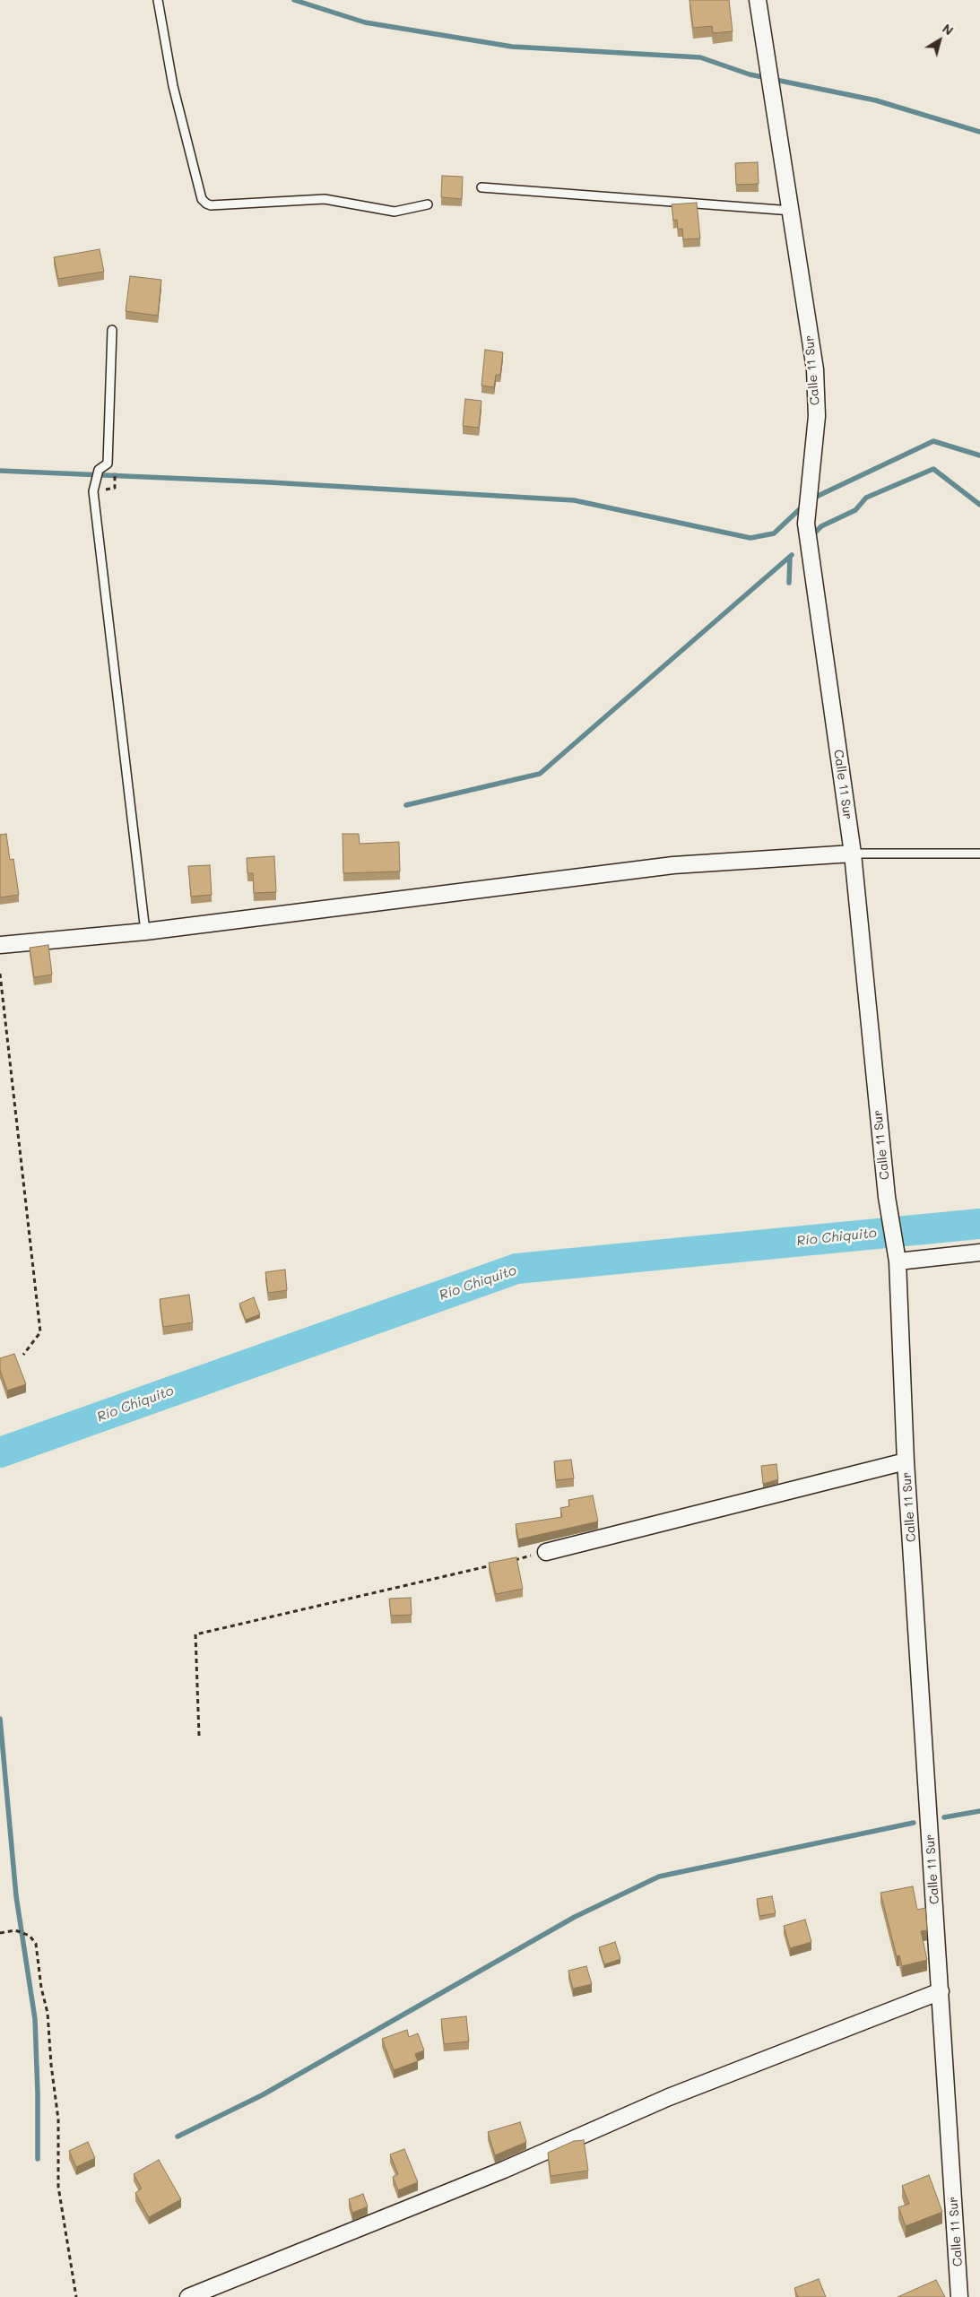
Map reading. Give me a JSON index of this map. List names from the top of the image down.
{
  "streets": {
    "street": ["Calle 11 Sur"]
  },
  "water": ["Río Chiquito"],
  "north": "top right"
}
